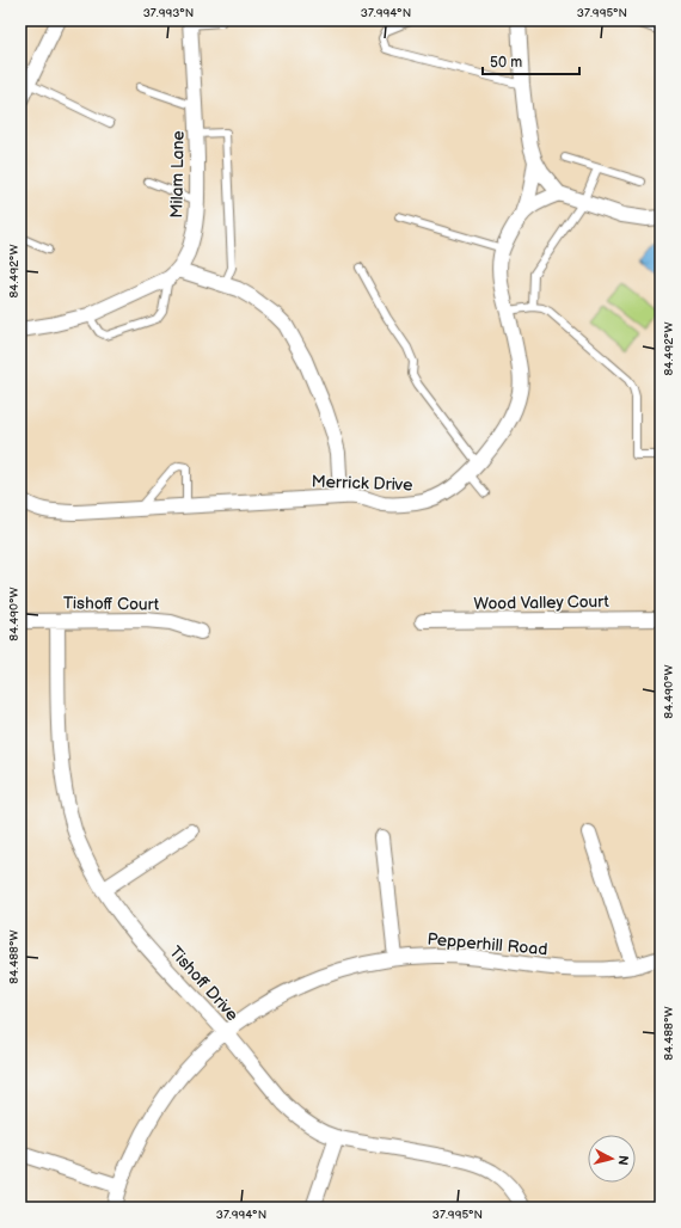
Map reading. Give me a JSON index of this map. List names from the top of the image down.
{
  "streets": {
    "street": [
      "Milam Lane",
      "Merrick Drive",
      "Wood Valley Court",
      "Tishoff Court",
      "Pepperhill Road",
      "Tishoff Drive"
    ]
  },
  "crossings": [
    ["Tishoff Court", "Tishoff Drive"],
    ["Pepperhill Road", "Tishoff Drive"]
  ],
  "scale_bar": "50 m",
  "north": "right",
  "coordinates": [
    "37.993°N",
    "37.994°N",
    "37.995°N",
    "84.492°W",
    "84.490°W",
    "84.488°W"
  ]
}
